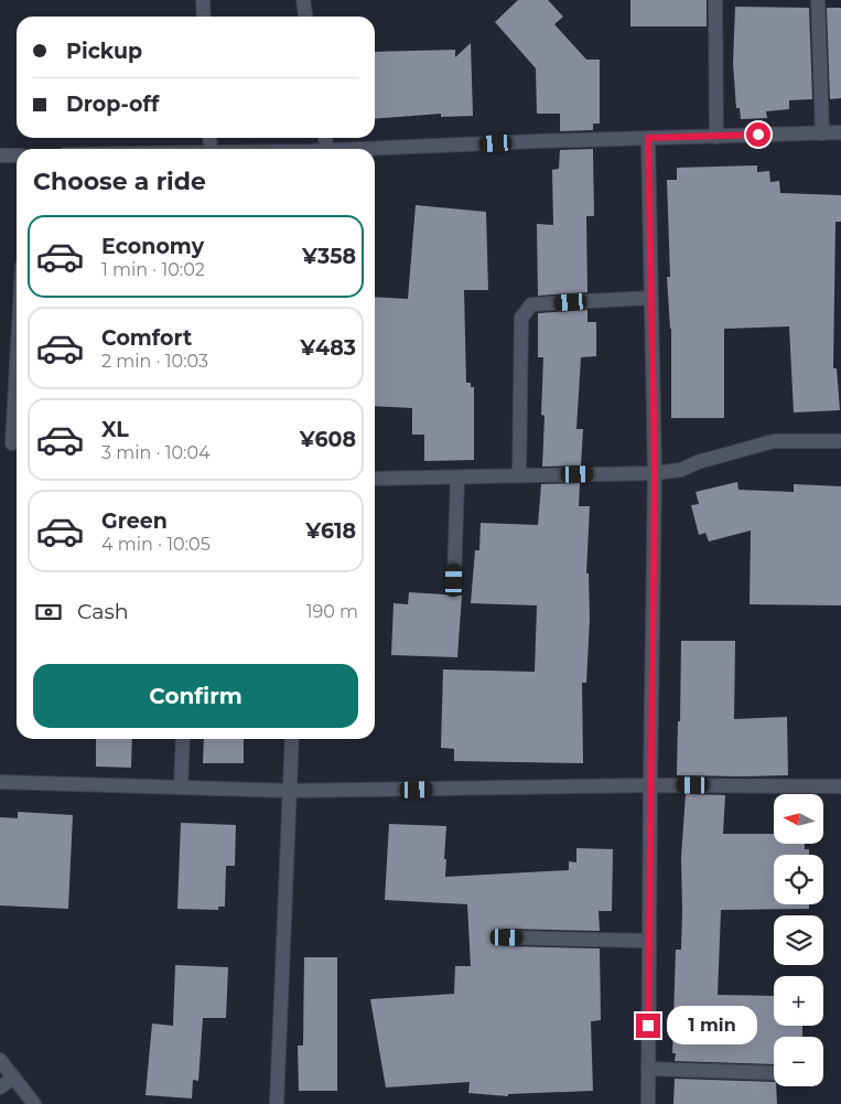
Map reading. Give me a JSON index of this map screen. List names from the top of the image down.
{
  "north": "left",
  "page": {
    "banner": ["Pickup", "Drop-off"],
    "heading": "Choose a ride",
    "list": [
      {
        "name": "Economy",
        "note": "1 min · 10:02",
        "value": "¥358"
      },
      {
        "name": "Comfort",
        "note": "2 min · 10:03",
        "value": "¥483"
      },
      {
        "name": "XL",
        "note": "3 min · 10:04",
        "value": "¥608"
      },
      {
        "name": "Green",
        "note": "4 min · 10:05",
        "value": "¥618"
      }
    ],
    "pay": ["Cash", "190 m"],
    "buttons": "Confirm",
    "map_buttons": ["+", "−"],
    "bubble": "1 min"
  }
}
